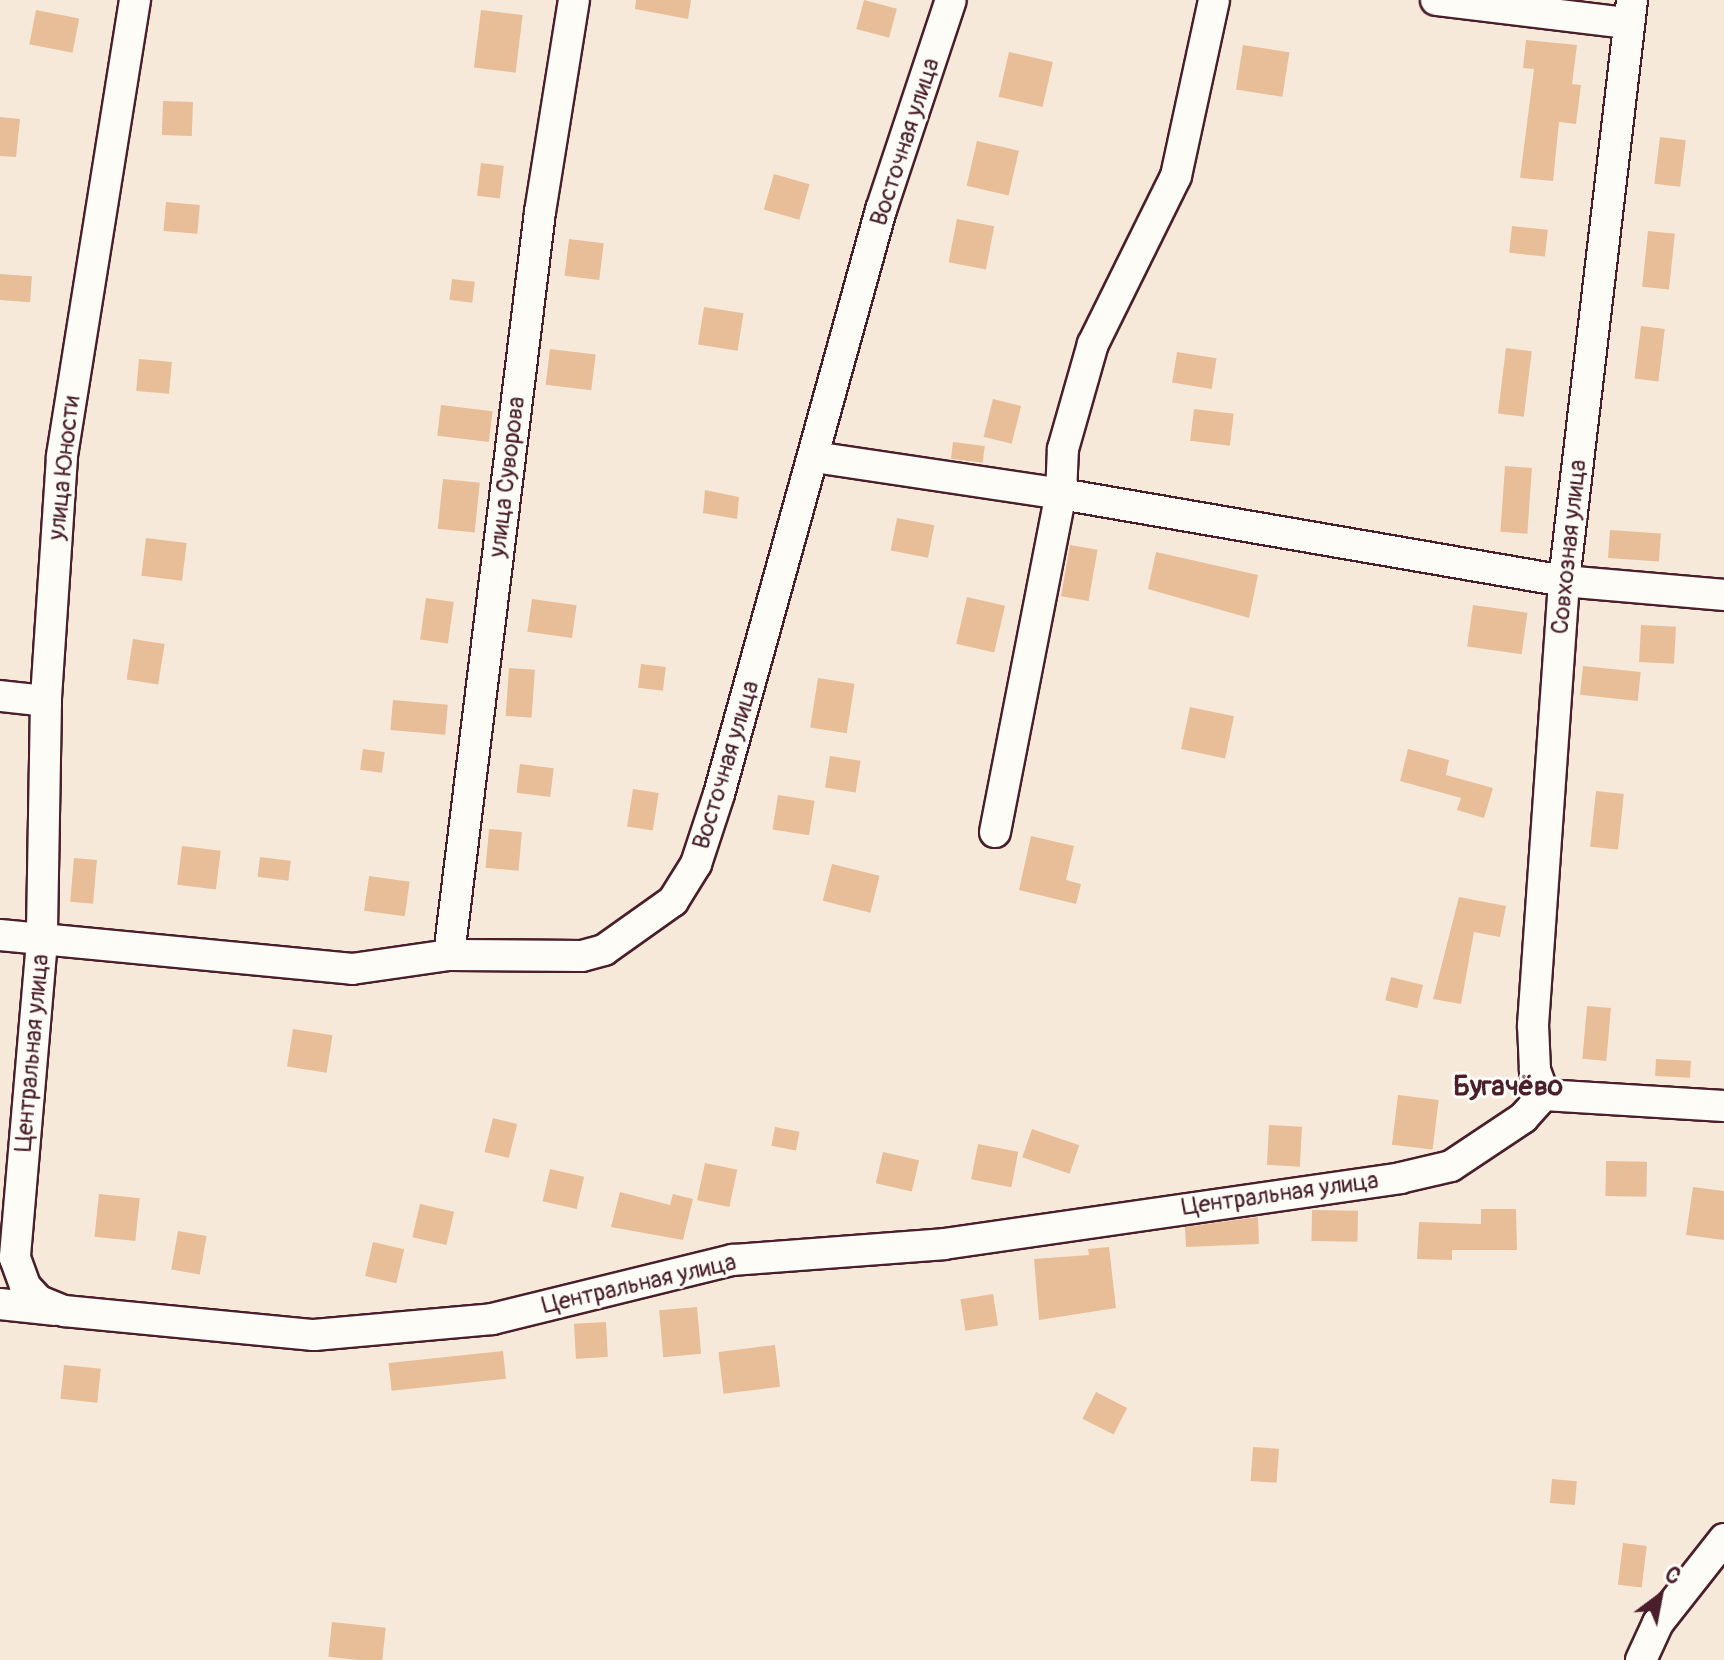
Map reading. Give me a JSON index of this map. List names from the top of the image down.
{
  "streets": {
    "street": [
      "Восточная улица",
      "улица Юности",
      "улица Суворова",
      "Совхозная улица",
      "Центральная улица"
    ]
  },
  "crossings": [
    ["Восточная улица", "улица Юности"],
    ["Восточная улица", "улица Суворова"],
    ["Восточная улица", "Центральная улица"],
    ["улица Юности", "Центральная улица"],
    ["Совхозная улица", "Центральная улица"]
  ],
  "districts": ["Бугачёво"],
  "north": "top right"
}
